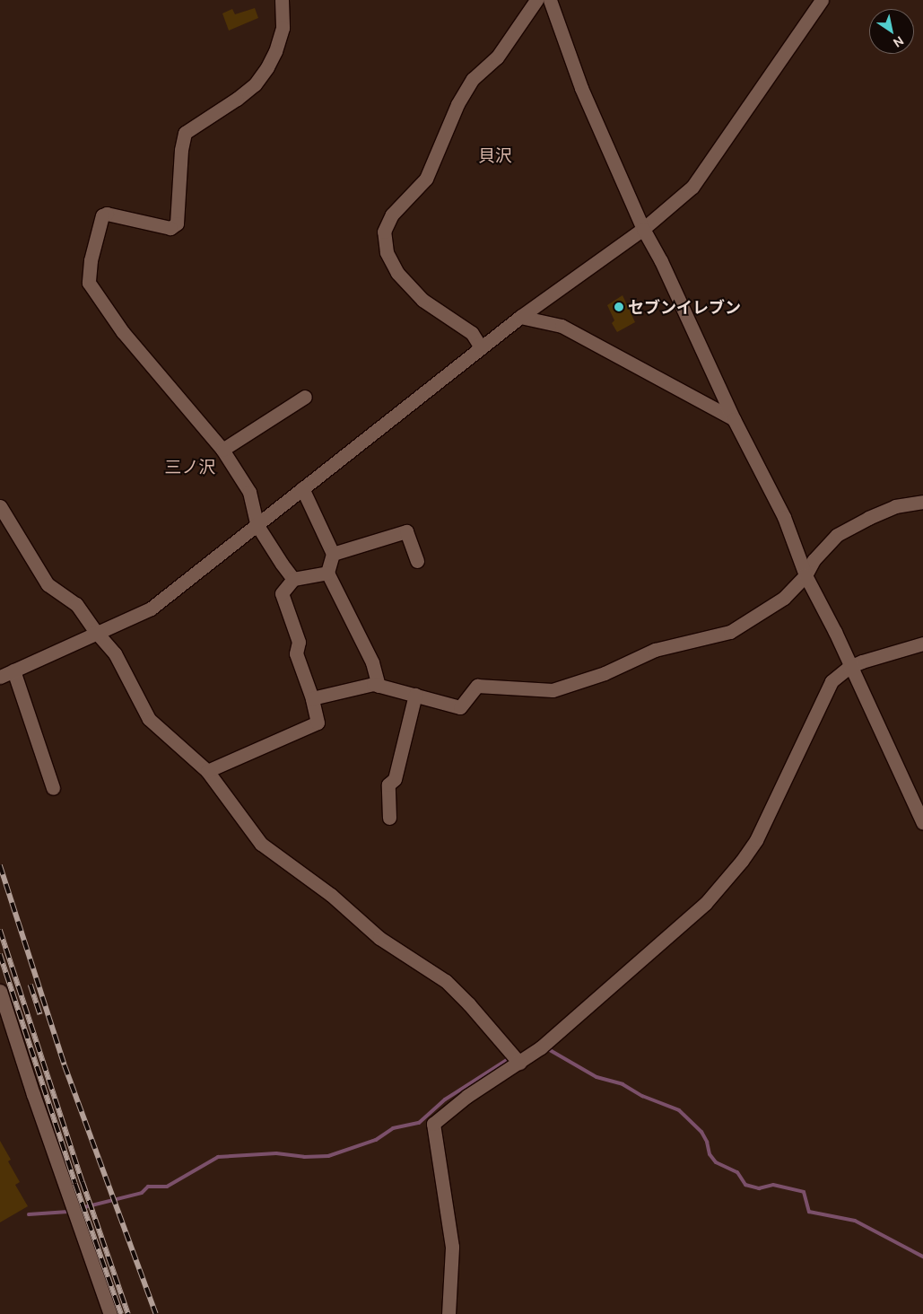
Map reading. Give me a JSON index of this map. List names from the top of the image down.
{
  "districts": ["貝沢", "三ノ沢"],
  "places": ["セブンイレブン"],
  "north": "bottom right"
}
